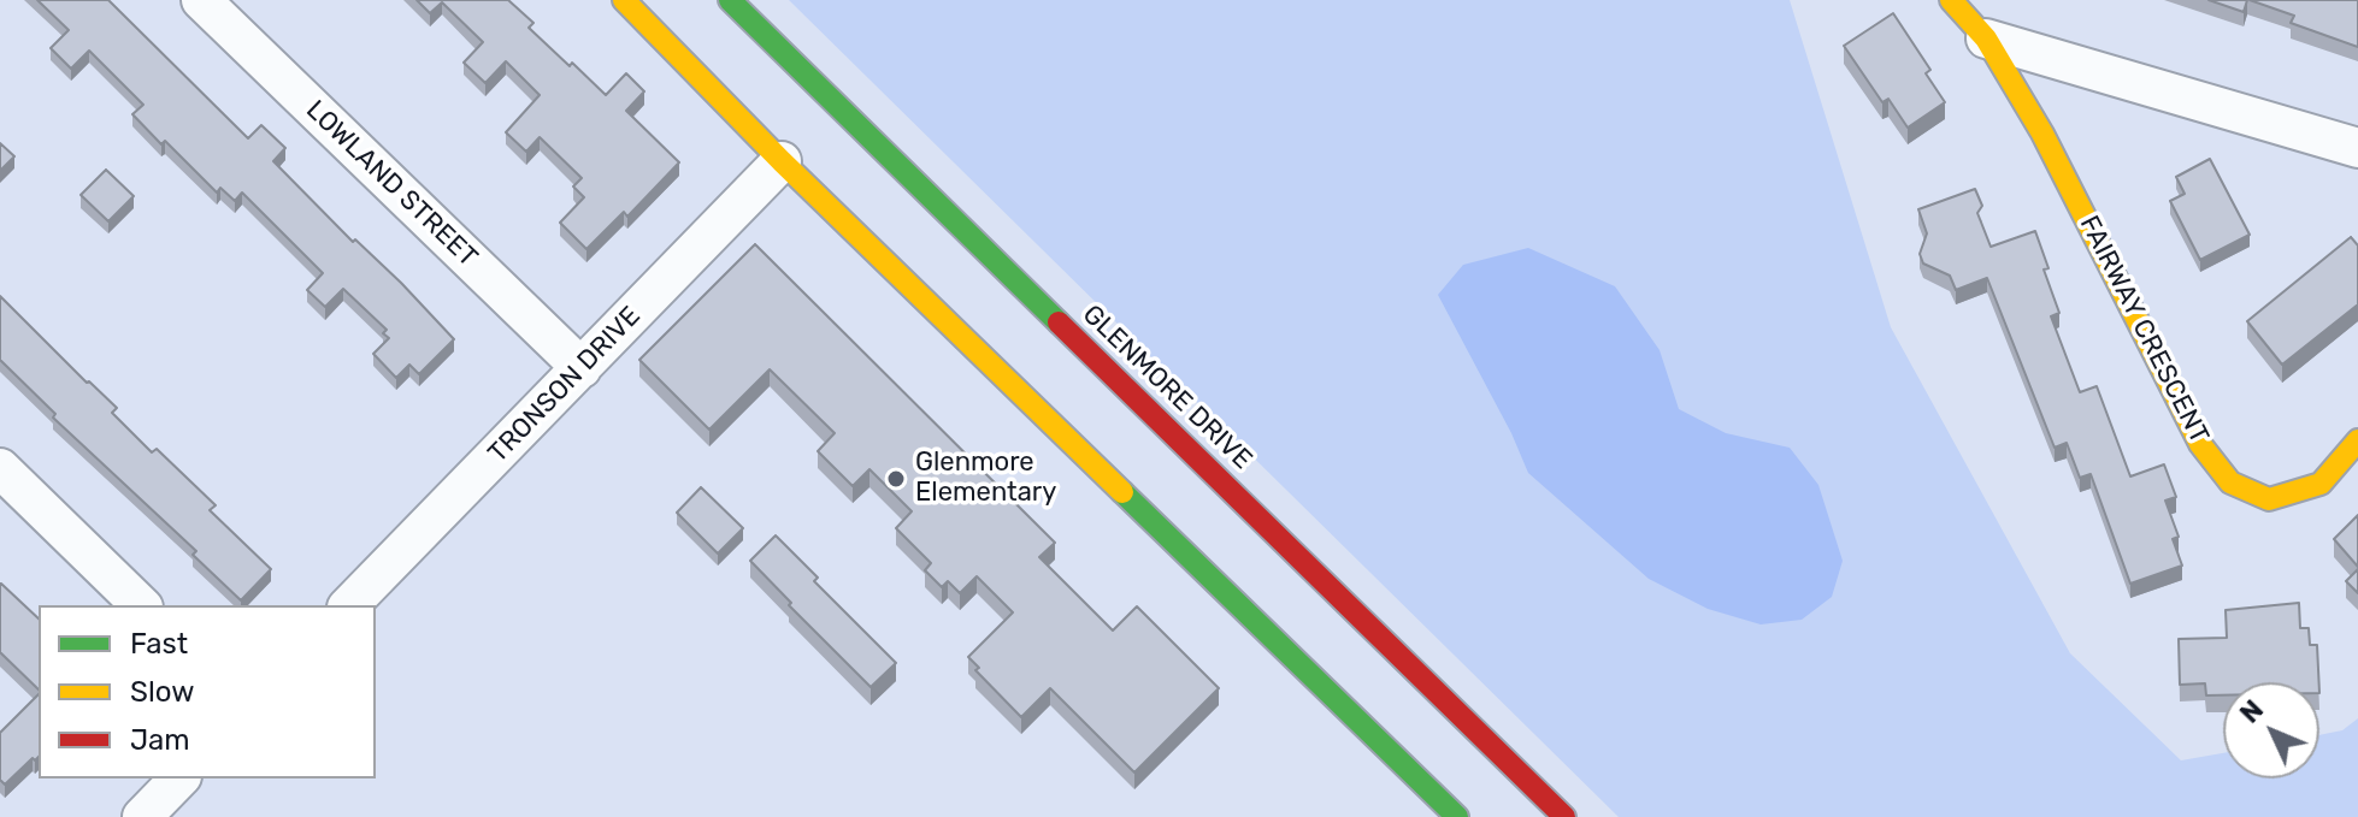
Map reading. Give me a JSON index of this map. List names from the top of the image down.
{
  "streets": {
    "main road": ["FAIRWAY CRESCENT", "GLENMORE DRIVE"],
    "street": ["LOWLAND STREET", "TRONSON DRIVE"]
  },
  "crossings": [
    ["LOWLAND STREET", "TRONSON DRIVE"]
  ],
  "places": ["Glenmore Elementary"],
  "legend": ["Fast", "Slow", "Jam"],
  "north": "top left"
}
